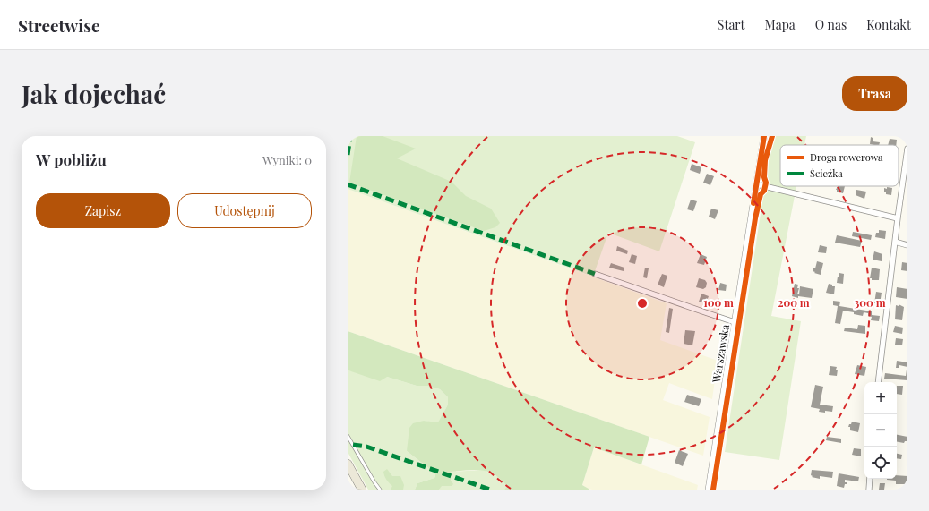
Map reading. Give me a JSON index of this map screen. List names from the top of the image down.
{
  "streets": {
    "street": ["Warszawska"]
  },
  "legend": ["Droga rowerowa", "Ścieżka"],
  "page": {
    "header": "Streetwise",
    "nav": [
      "Start",
      "Mapa",
      "O nas",
      "Kontakt"
    ],
    "buttons": [
      "Trasa",
      ["Zapisz", "Udostępnij"]
    ],
    "title": "Jak dojechać",
    "heading": ["W pobliżu", "Wyniki: 0"],
    "map_buttons": ["+", "−"]
  },
  "rings": ["100 m", "200 m", "300 m"]
}
